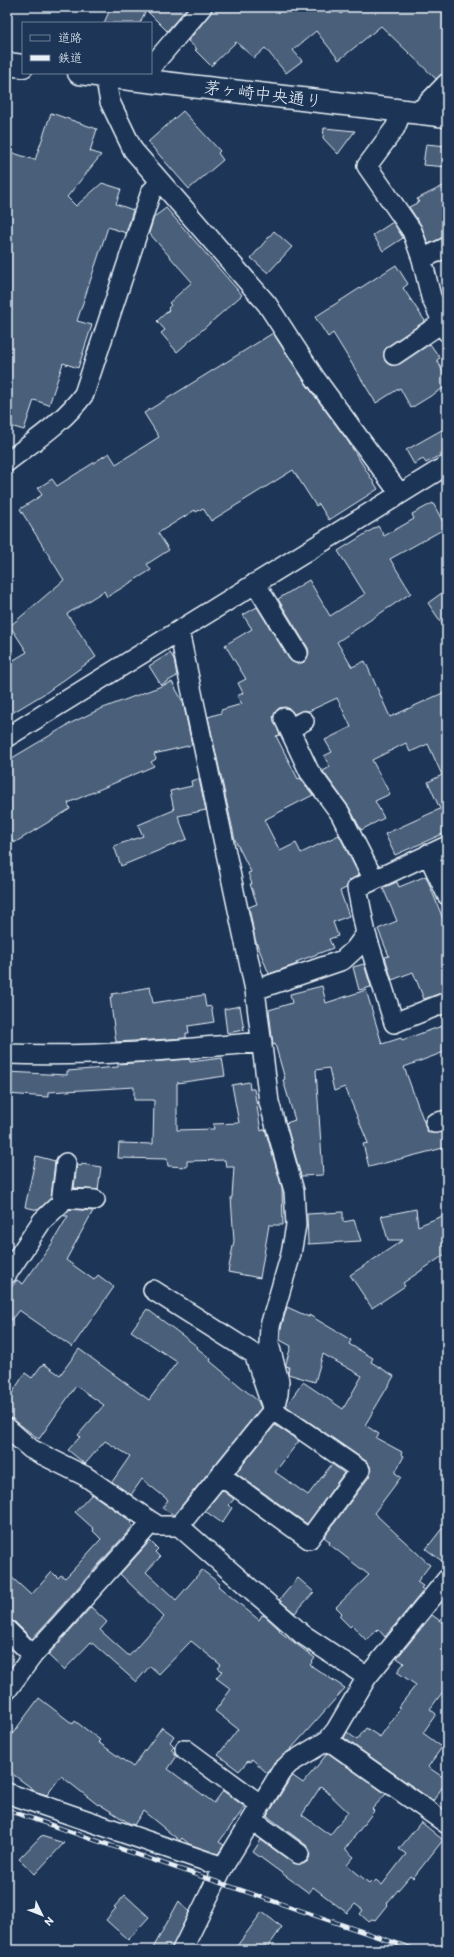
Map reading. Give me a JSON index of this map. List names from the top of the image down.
{
  "streets": {
    "main road": ["茅ヶ崎中央通り"]
  },
  "legend": ["道路", "鉄道"],
  "north": "bottom right"
}
